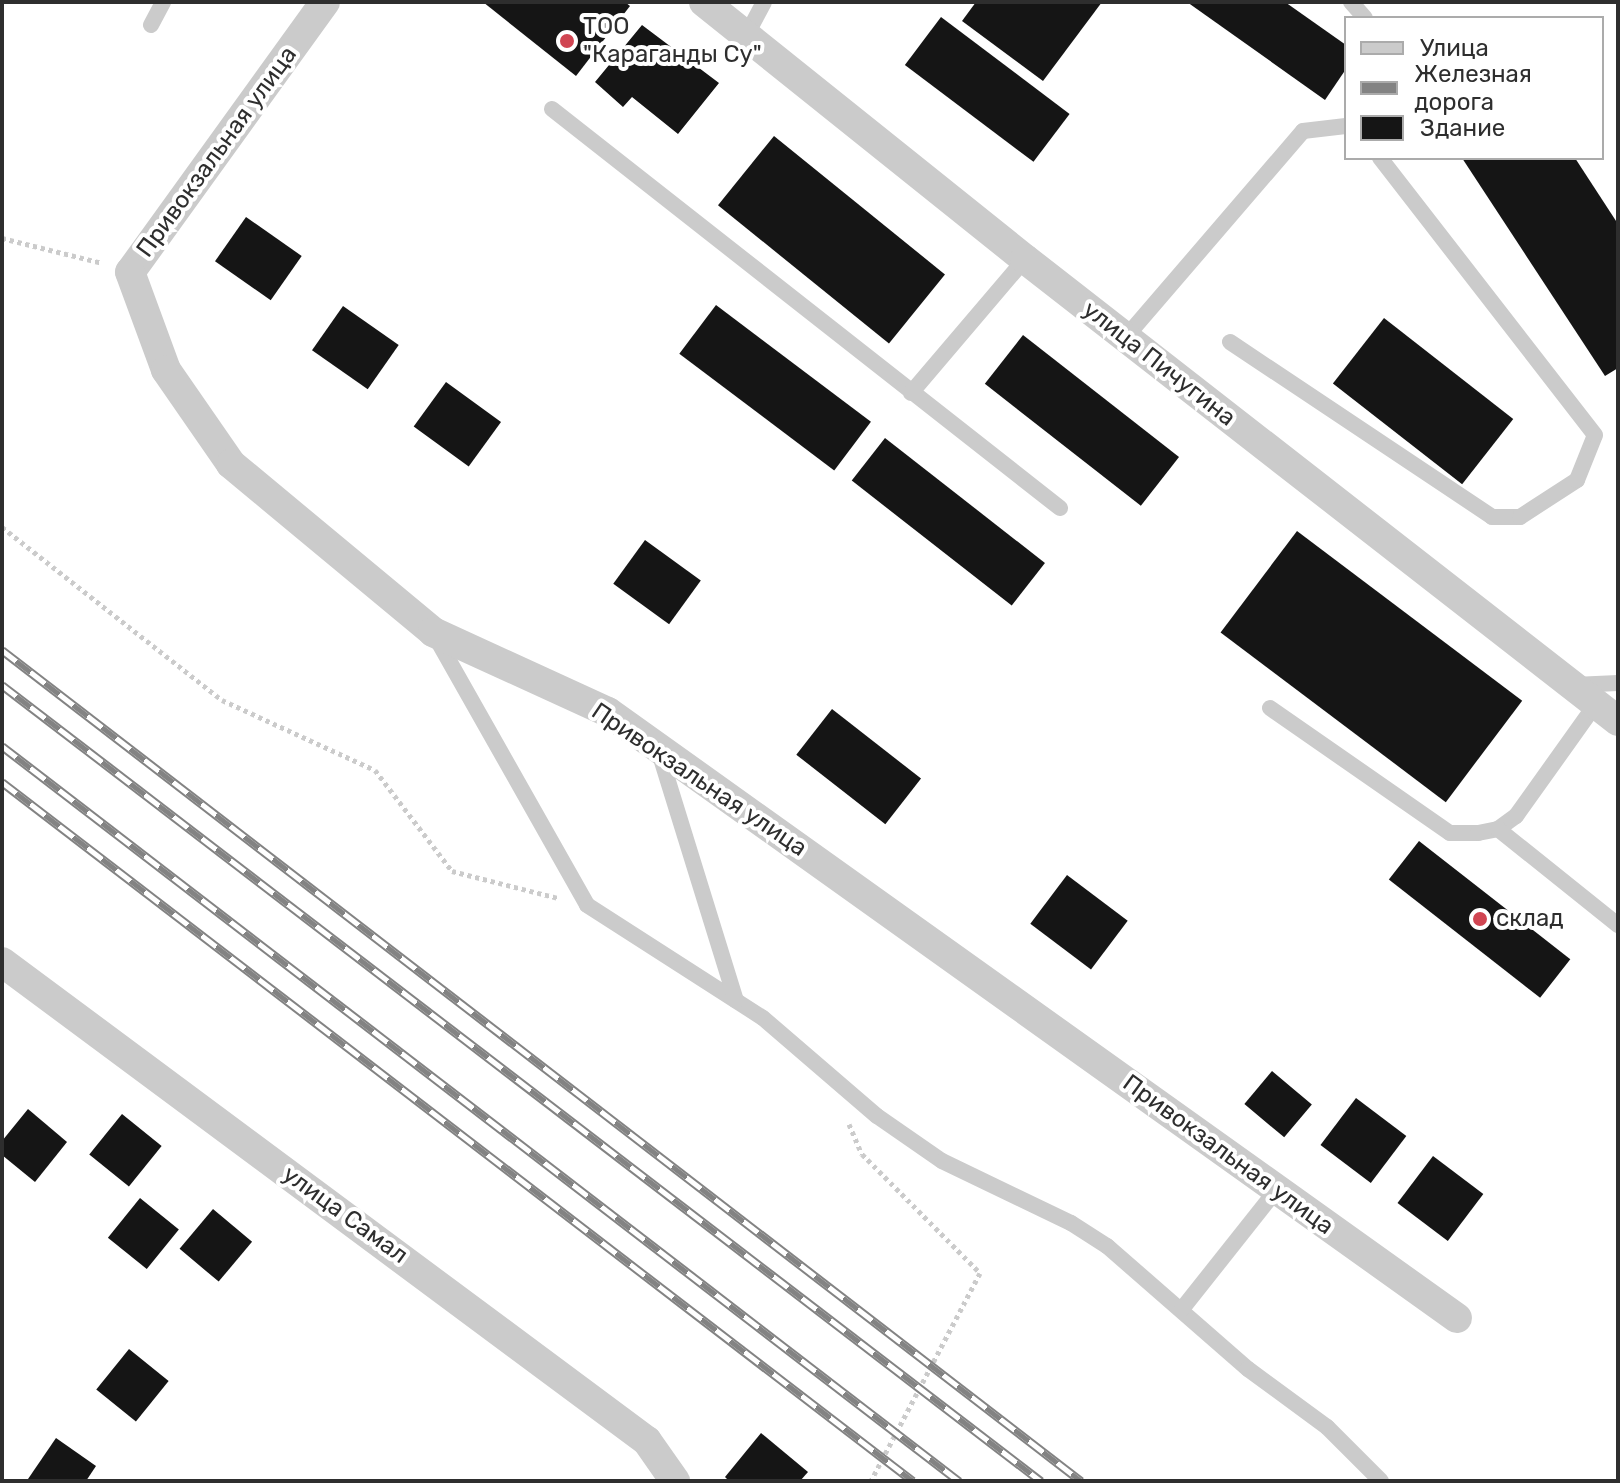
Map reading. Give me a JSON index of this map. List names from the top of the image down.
{
  "streets": {
    "street": ["Привокзальная улица", "улица Пичугина", "улица Самал"]
  },
  "places": ["ТОО \"Караганды Су\"", "склад"],
  "legend": ["Улица", "Железная дорога", "Здание"]
}
